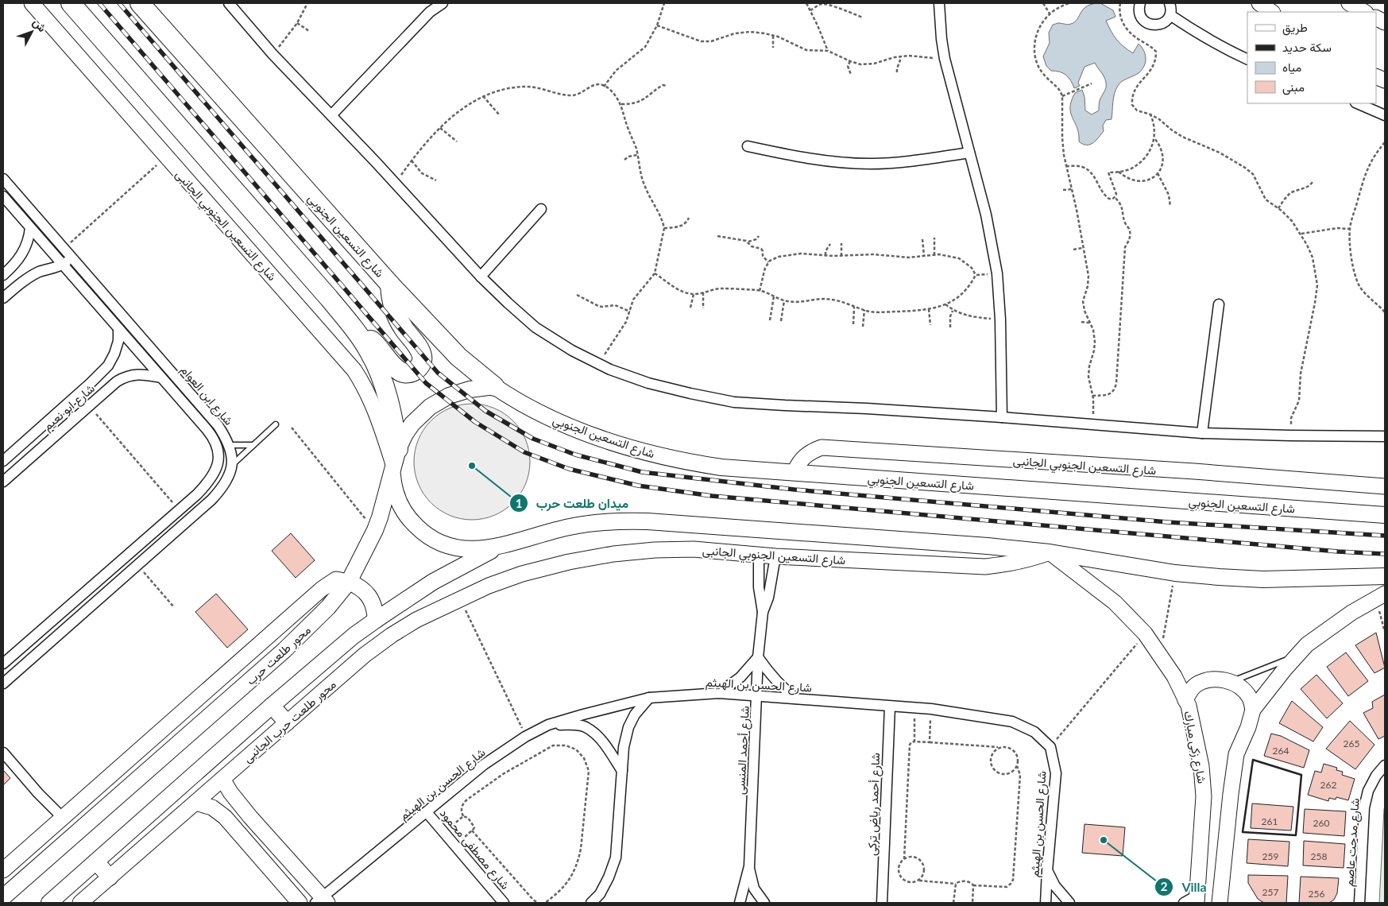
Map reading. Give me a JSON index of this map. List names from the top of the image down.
{
  "streets": {
    "highway": ["شارع التسعين الجنوبي"],
    "main road": ["محور طلعت حرب"],
    "street": [
      "شارع التسعين الجنوبي الجانبى",
      "شارع ابن العوام",
      "شارع ابو نعيم",
      "شارع الحسن بن الهيثم",
      "محور طلعت حرب الجانبى",
      "شارع زكى مبارك",
      "شارع أحمد المنسى",
      "شارع أحمد رياض تركى",
      "شارع مدحت عاصم",
      "شارع مصطفى محمود"
    ]
  },
  "crossings": [
    ["شارع التسعين الجنوبي الجانبى", "شارع التسعين الجنوبي"],
    ["شارع التسعين الجنوبي الجانبى", "محور طلعت حرب"],
    ["شارع التسعين الجنوبي الجانبى", "محور طلعت حرب الجانبى"],
    ["شارع التسعين الجنوبي الجانبى", "شارع زكى مبارك"],
    ["شارع التسعين الجنوبي الجانبى", "شارع أحمد المنسى"],
    ["شارع التسعين الجنوبي", "محور طلعت حرب"],
    ["شارع ابن العوام", "شارع ابو نعيم"],
    ["شارع الحسن بن الهيثم", "شارع أحمد المنسى"],
    ["شارع الحسن بن الهيثم", "شارع أحمد رياض تركى"],
    ["شارع الحسن بن الهيثم", "شارع مصطفى محمود"]
  ],
  "places": ["ميدان طلعت حرب", "Villa"],
  "house_numbers": [
    "265",
    "264",
    "262",
    "261",
    "260",
    "259",
    "258",
    "257",
    "256"
  ],
  "legend": [
    "طريق",
    "سكة حديد",
    "مياه",
    "مبنى"
  ],
  "north": "top right"
}
